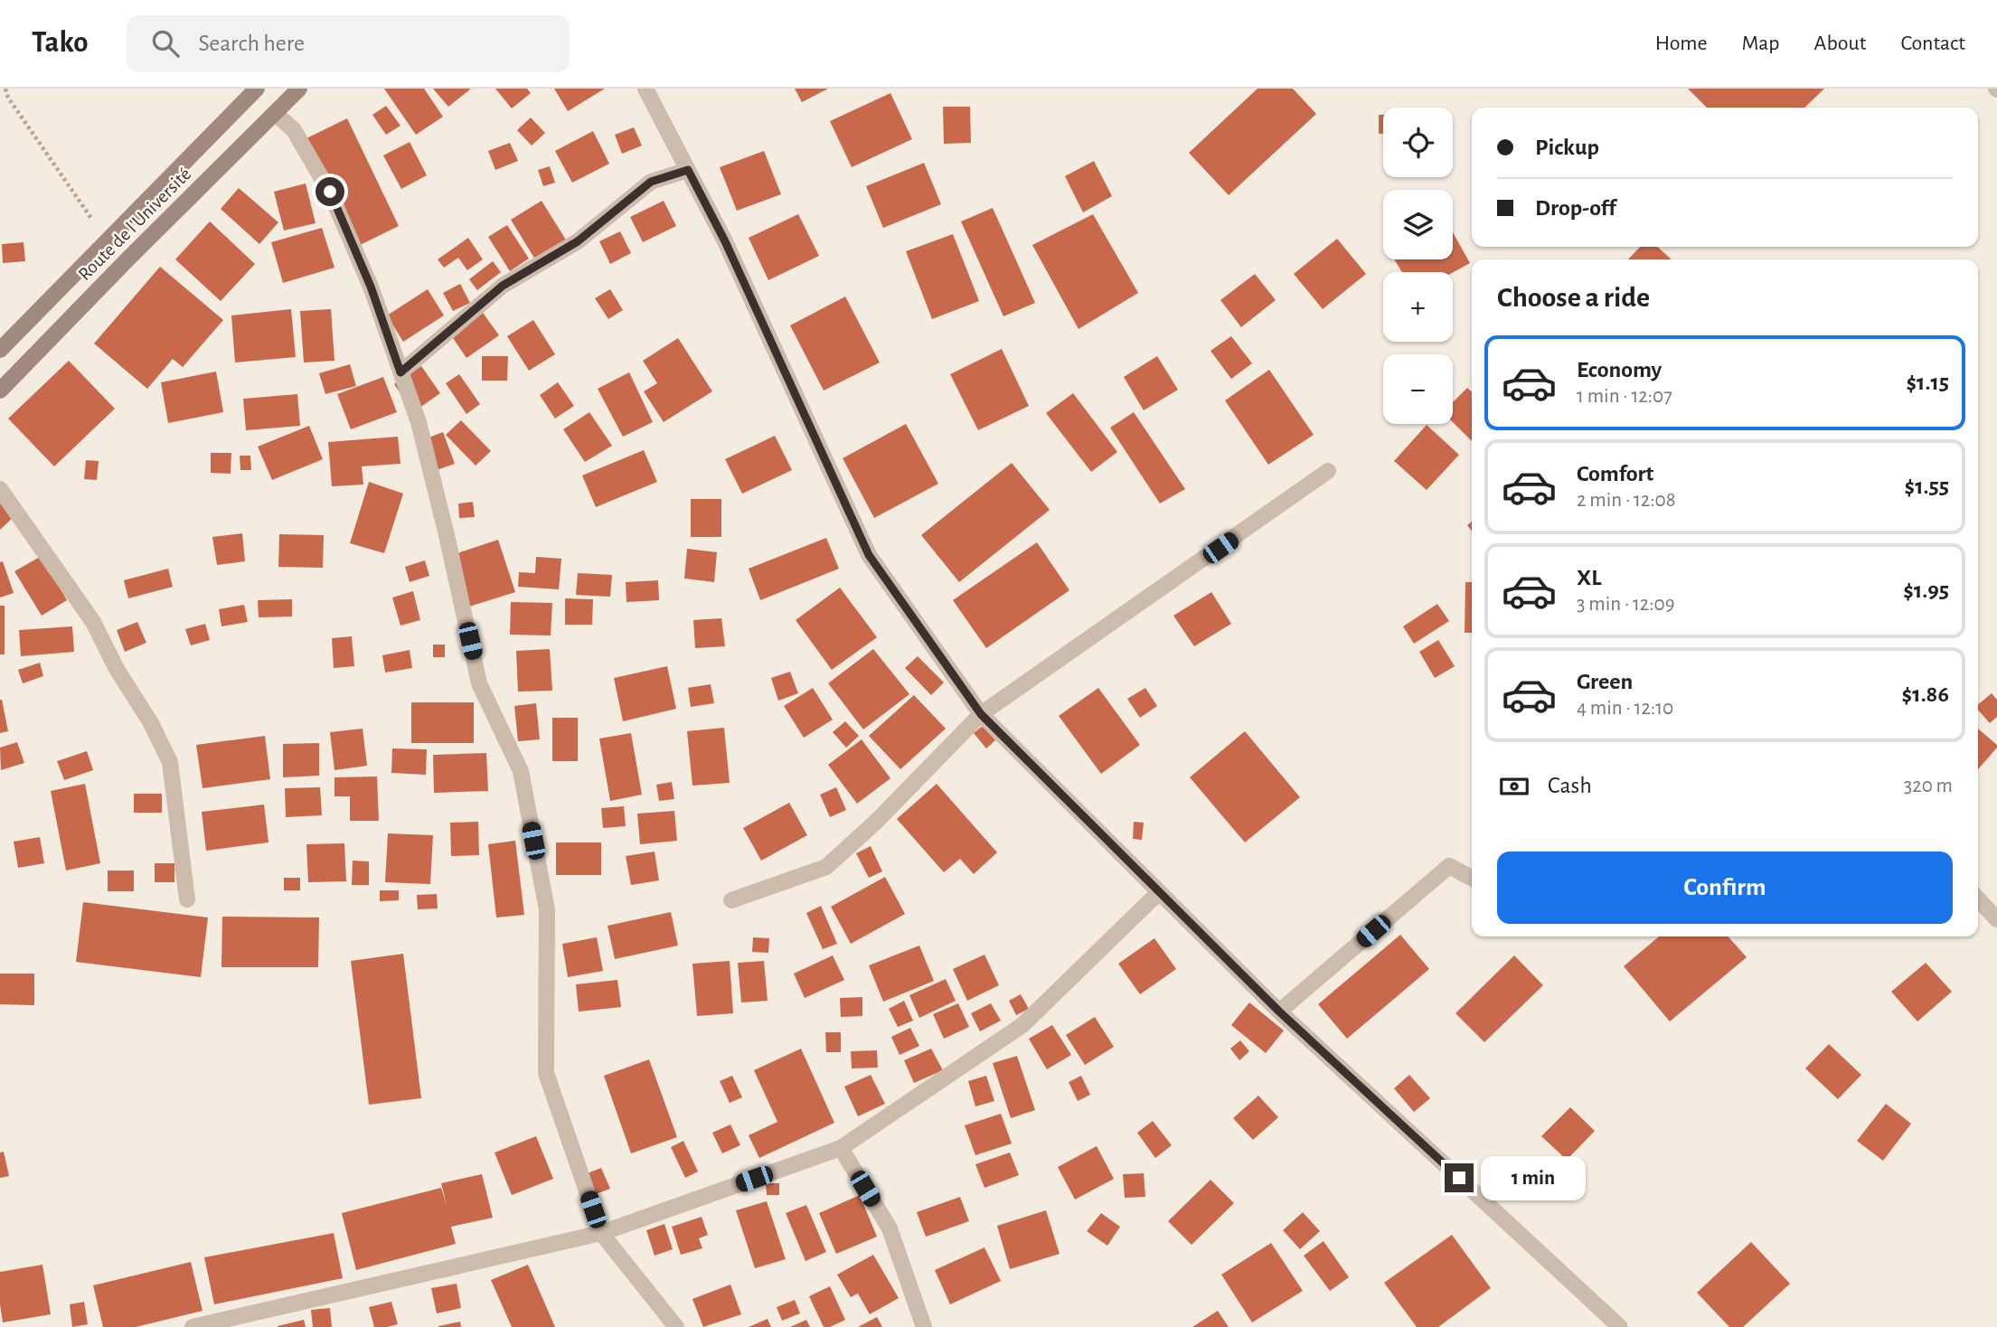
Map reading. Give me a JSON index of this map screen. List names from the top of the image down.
{
  "streets": {
    "main road": ["Route de l'Université"]
  },
  "page": {
    "header": "Tako",
    "search": "Search here",
    "nav": [
      "Home",
      "Map",
      "About",
      "Contact"
    ],
    "map_buttons": ["+", "−"],
    "banner": ["Pickup", "Drop-off"],
    "heading": "Choose a ride",
    "list": [
      {
        "name": "Economy",
        "note": "1 min · 12:07",
        "value": "$1.15"
      },
      {
        "name": "Comfort",
        "note": "2 min · 12:08",
        "value": "$1.55"
      },
      {
        "name": "XL",
        "note": "3 min · 12:09",
        "value": "$1.95"
      },
      {
        "name": "Green",
        "note": "4 min · 12:10",
        "value": "$1.86"
      }
    ],
    "pay": ["Cash", "320 m"],
    "buttons": "Confirm",
    "bubble": "1 min"
  }
}
